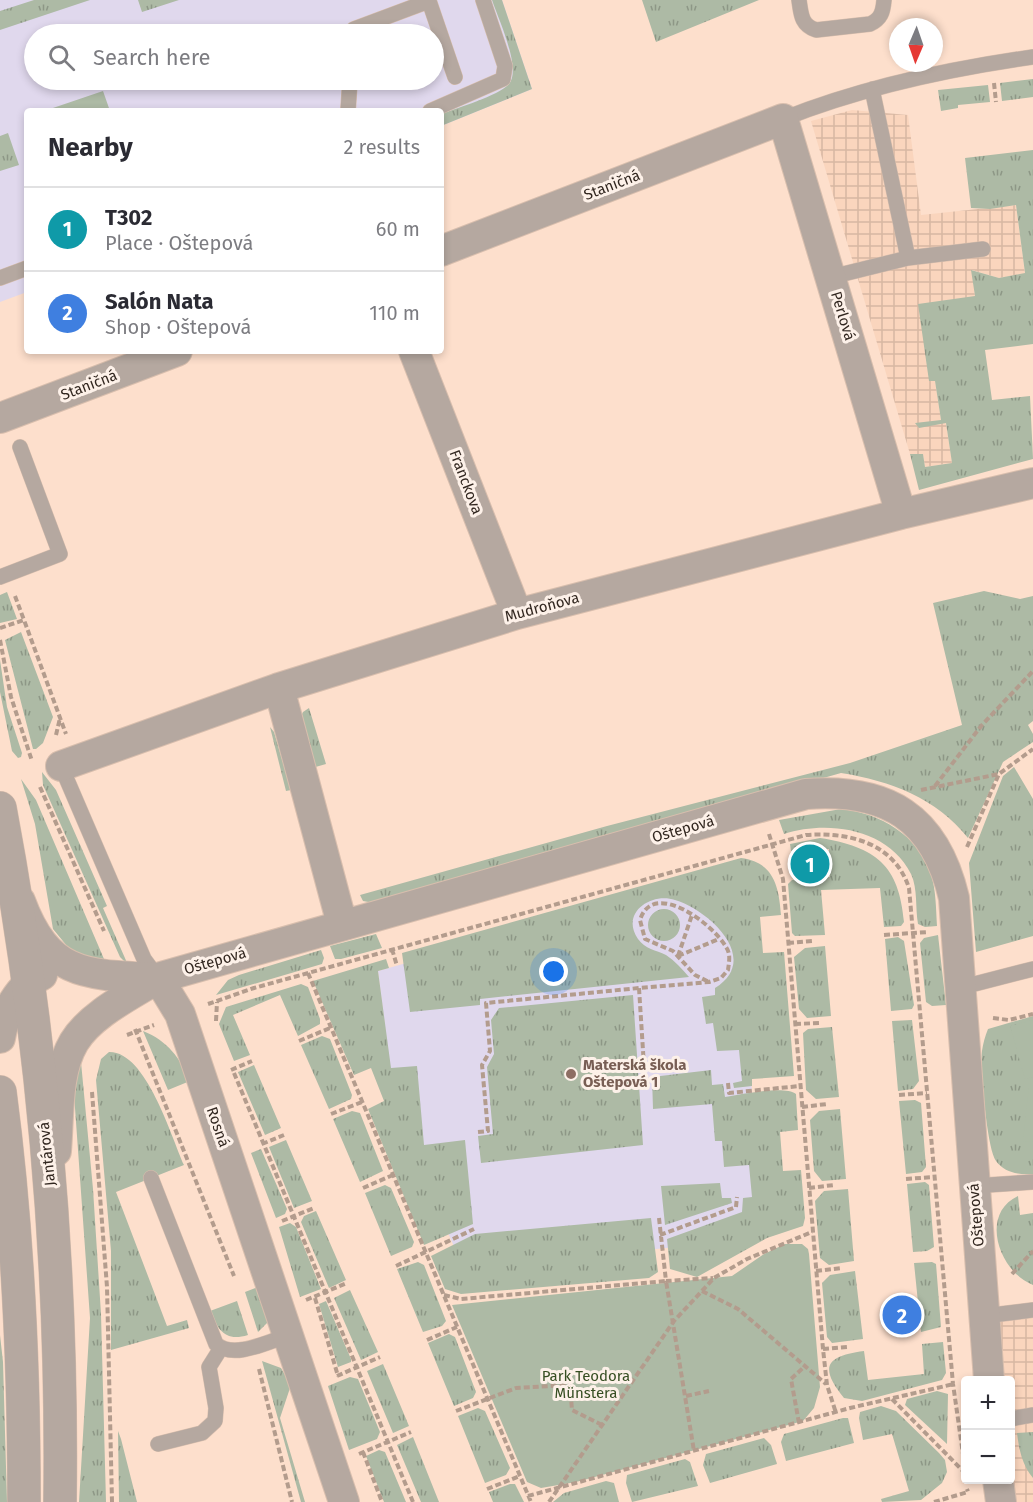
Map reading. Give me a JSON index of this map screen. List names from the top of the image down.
{
  "streets": {
    "street": [
      "Staničná",
      "Perlová",
      "Franckova",
      "Mudroňova",
      "Oštepová",
      "Rosná",
      "Jantárová"
    ]
  },
  "crossings": [
    ["Staničná", "Perlová"],
    ["Perlová", "Mudroňova"],
    ["Franckova", "Mudroňova"],
    ["Mudroňova", "Rosná"],
    ["Oštepová", "Rosná"],
    ["Oštepová", "Jantárová"]
  ],
  "parks": ["Park Teodora Münstera"],
  "places": ["Materská škola Oštepová 1"],
  "north": "bottom",
  "page": {
    "search": "Search here",
    "heading": ["Nearby", "2 results"],
    "list": [
      {
        "mark": "1",
        "name": "T302",
        "note": "Place · Oštepová",
        "value": "60 m"
      },
      {
        "mark": "2",
        "name": "Salón Nata",
        "note": "Shop · Oštepová",
        "value": "110 m"
      }
    ],
    "pins": ["1", "2"],
    "map_buttons": ["+", "−"]
  }
}
